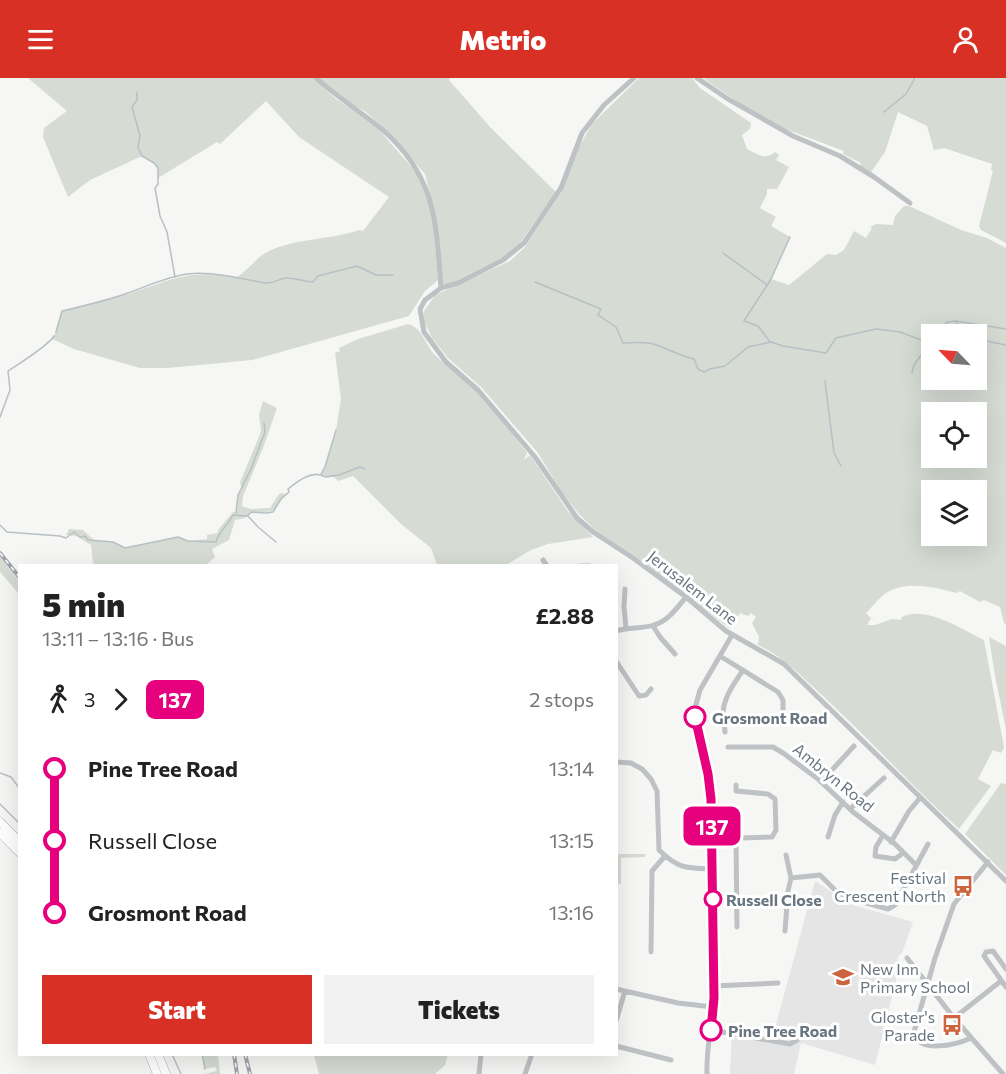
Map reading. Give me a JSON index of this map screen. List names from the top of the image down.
{
  "streets": {
    "street": ["Jerusalem Lane", "Ambryn Road"]
  },
  "places": {
    "other": ["Grosmont Road", "Russell Close", "Pine Tree Road"],
    "bus stop": ["Festival Crescent North", "Gloster's Parade"],
    "school or university": ["New Inn Primary School"]
  },
  "lines": ["bus line 137"],
  "north": "top left",
  "page": {
    "header": "Metrio",
    "on_map": "137",
    "heading": ["5 min", "13:11 – 13:16 · Bus", "£2.88"],
    "legs": ["3", "137", "2 stops"],
    "list": [
      {
        "name": "Pine Tree Road",
        "value": "13:14"
      },
      {
        "name": "Russell Close",
        "value": "13:15"
      },
      {
        "name": "Grosmont Road",
        "value": "13:16"
      }
    ],
    "buttons": ["Start", "Tickets"]
  }
}
